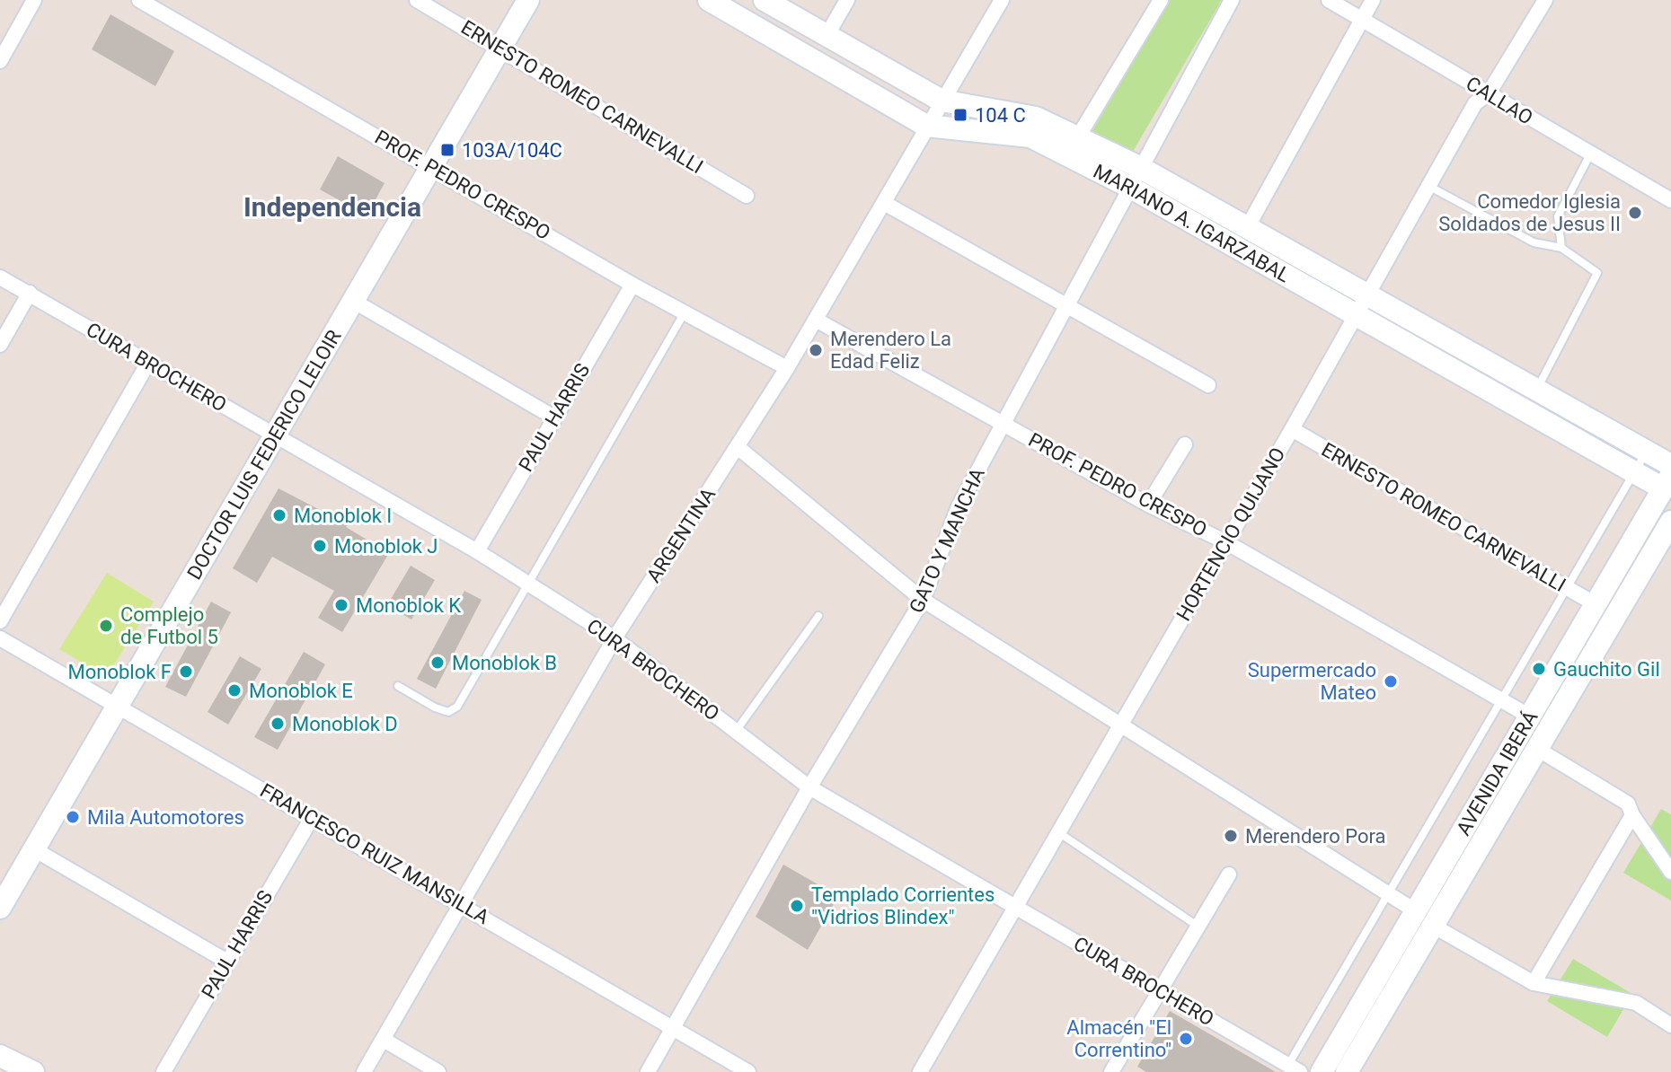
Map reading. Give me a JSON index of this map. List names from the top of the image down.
{
  "streets": {
    "main road": ["MARIANO A. IGARZABAL", "DOCTOR LUIS FEDERICO LELOIR", "AVENIDA IBERÁ"],
    "street": [
      "ERNESTO ROMEO CARNEVALLI",
      "CALLAO",
      "PROF. PEDRO CRESPO",
      "CURA BROCHERO",
      "PAUL HARRIS",
      "HORTENCIO QUIJANO",
      "ARGENTINA",
      "GATO Y MANCHA",
      "FRANCESCO RUIZ MANSILLA"
    ]
  },
  "crossings": [
    ["ERNESTO ROMEO CARNEVALLI", "DOCTOR LUIS FEDERICO LELOIR"],
    ["ERNESTO ROMEO CARNEVALLI", "HORTENCIO QUIJANO"],
    ["ERNESTO ROMEO CARNEVALLI", "AVENIDA IBERÁ"],
    ["CALLAO", "HORTENCIO QUIJANO"],
    ["PROF. PEDRO CRESPO", "PAUL HARRIS"],
    ["PROF. PEDRO CRESPO", "DOCTOR LUIS FEDERICO LELOIR"],
    ["PROF. PEDRO CRESPO", "HORTENCIO QUIJANO"],
    ["PROF. PEDRO CRESPO", "ARGENTINA"],
    ["PROF. PEDRO CRESPO", "GATO Y MANCHA"],
    ["PROF. PEDRO CRESPO", "AVENIDA IBERÁ"],
    ["MARIANO A. IGARZABAL", "HORTENCIO QUIJANO"],
    ["MARIANO A. IGARZABAL", "ARGENTINA"],
    ["MARIANO A. IGARZABAL", "GATO Y MANCHA"],
    ["MARIANO A. IGARZABAL", "AVENIDA IBERÁ"],
    ["CURA BROCHERO", "PAUL HARRIS"],
    ["CURA BROCHERO", "DOCTOR LUIS FEDERICO LELOIR"],
    ["CURA BROCHERO", "HORTENCIO QUIJANO"],
    ["CURA BROCHERO", "ARGENTINA"],
    ["CURA BROCHERO", "GATO Y MANCHA"],
    ["PAUL HARRIS", "FRANCESCO RUIZ MANSILLA"],
    ["DOCTOR LUIS FEDERICO LELOIR", "FRANCESCO RUIZ MANSILLA"],
    ["ARGENTINA", "FRANCESCO RUIZ MANSILLA"],
    ["GATO Y MANCHA", "FRANCESCO RUIZ MANSILLA"]
  ],
  "districts": ["Independencia"],
  "places": {
    "transit": ["104 C", "103A/104C"],
    "other": [
      "Comedor Iglesia Soldados de Jesus II",
      "Merendero La Edad Feliz",
      "Monoblok I",
      "Monoblok J",
      "Monoblok K",
      "Complejo de Futbol 5",
      "Monoblok B",
      "Gauchito Gil",
      "Monoblok F",
      "Supermercado Mateo",
      "Monoblok E",
      "Monoblok D",
      "Mila Automotores",
      "Merendero Pora",
      "Templado Corrientes \"Vidrios Blindex\"",
      "Almacén \"El Correntino\""
    ]
  }
}
